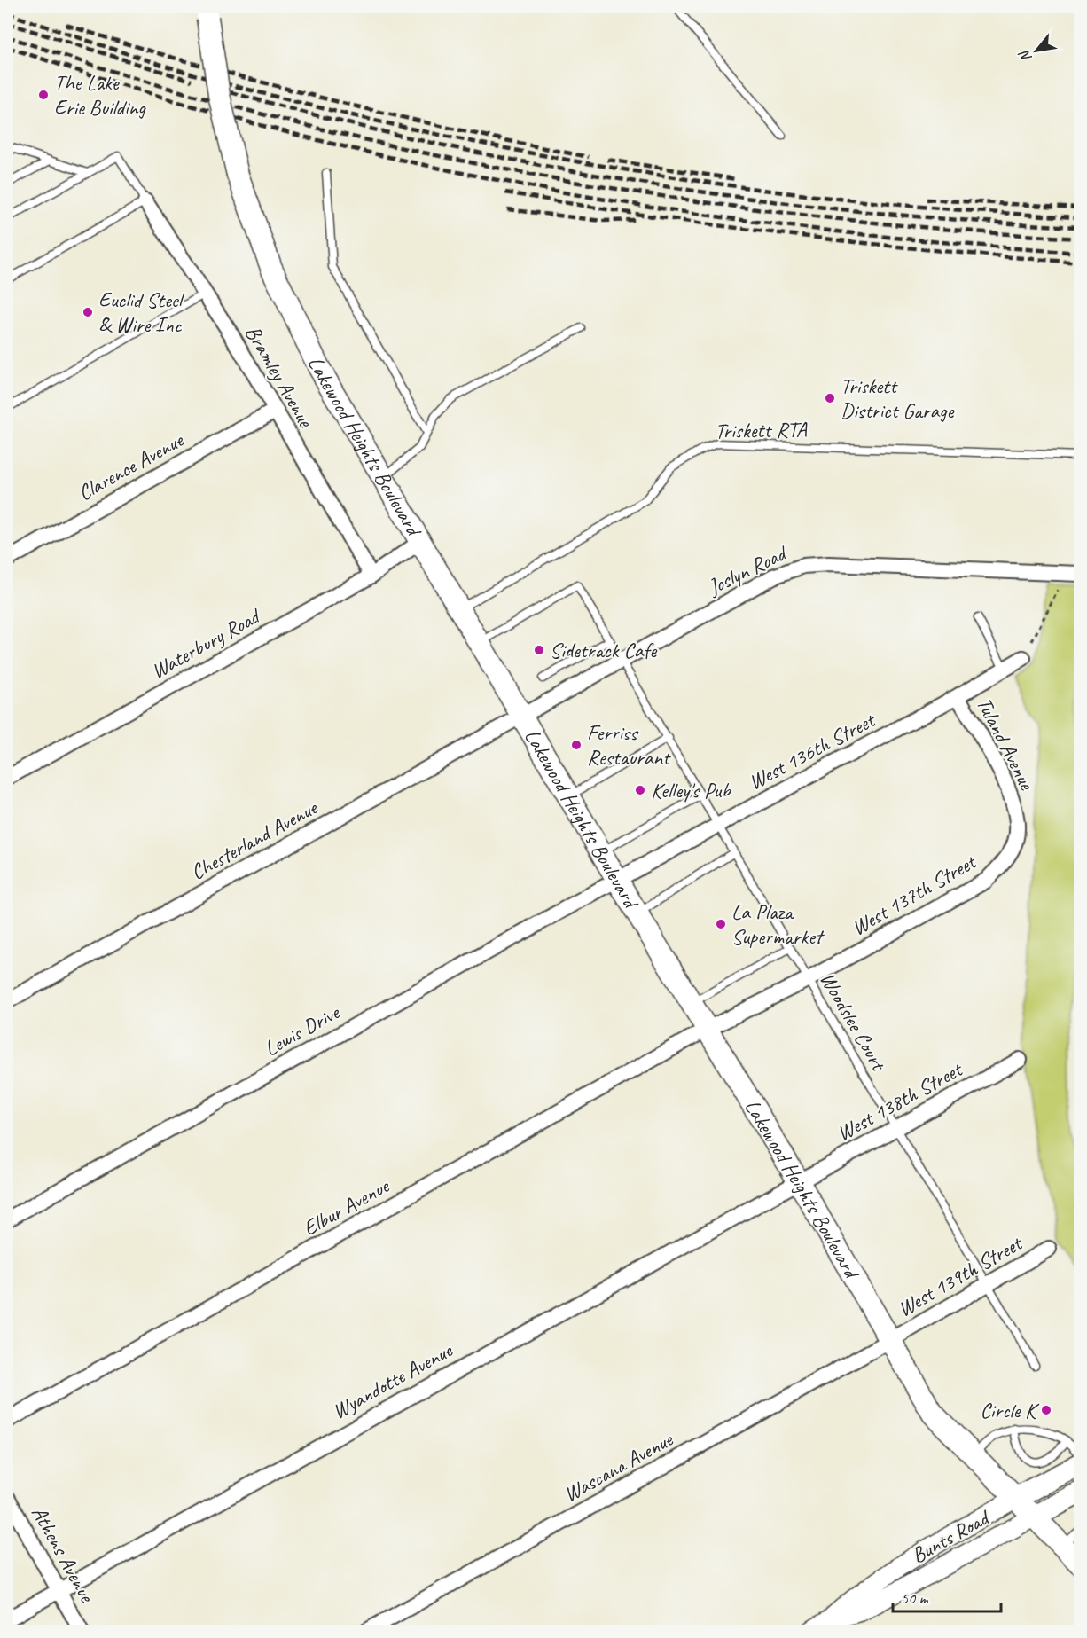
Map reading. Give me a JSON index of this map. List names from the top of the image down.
{
  "streets": {
    "main road": ["Lakewood Heights Boulevard"],
    "street": [
      "Bramley Avenue",
      "Clarence Avenue",
      "Joslyn Road",
      "Waterbury Road",
      "Tuland Avenue",
      "West 136th Street",
      "Chesterland Avenue",
      "West 137th Street",
      "Lewis Drive",
      "West 138th Street",
      "Elbur Avenue",
      "West 139th Street",
      "Wyandotte Avenue",
      "Wascana Avenue",
      "Bunts Road",
      "Athens Avenue"
    ],
    "lane": ["Triskett RTA", "Woodslee Court"]
  },
  "crossings": [
    ["Bramley Avenue", "Clarence Avenue"],
    ["Bramley Avenue", "Waterbury Road"],
    ["Triskett RTA", "Lakewood Heights Boulevard"],
    ["Lakewood Heights Boulevard", "Joslyn Road"],
    ["Lakewood Heights Boulevard", "Waterbury Road"],
    ["Lakewood Heights Boulevard", "West 136th Street"],
    ["Lakewood Heights Boulevard", "Chesterland Avenue"],
    ["Lakewood Heights Boulevard", "West 137th Street"],
    ["Lakewood Heights Boulevard", "Woodslee Court"],
    ["Lakewood Heights Boulevard", "Lewis Drive"],
    ["Lakewood Heights Boulevard", "West 138th Street"],
    ["Lakewood Heights Boulevard", "Elbur Avenue"],
    ["Lakewood Heights Boulevard", "West 139th Street"],
    ["Lakewood Heights Boulevard", "Wyandotte Avenue"],
    ["Lakewood Heights Boulevard", "Wascana Avenue"],
    ["Lakewood Heights Boulevard", "Bunts Road"],
    ["Joslyn Road", "Chesterland Avenue"],
    ["Joslyn Road", "Woodslee Court"],
    ["Tuland Avenue", "West 136th Street"],
    ["Tuland Avenue", "West 137th Street"],
    ["West 136th Street", "Woodslee Court"],
    ["West 136th Street", "Lewis Drive"],
    ["West 137th Street", "Woodslee Court"],
    ["West 137th Street", "Elbur Avenue"],
    ["Woodslee Court", "West 138th Street"],
    ["Woodslee Court", "West 139th Street"],
    ["West 138th Street", "Wyandotte Avenue"],
    ["West 139th Street", "Wascana Avenue"],
    ["Wyandotte Avenue", "Athens Avenue"]
  ],
  "places": [
    "The Lake Erie Building",
    "Euclid Steel & Wire Inc",
    "Triskett District Garage",
    "Sidetrack Cafe",
    "Ferriss Restaurant",
    "Kelley's Pub",
    "La Plaza Supermarket",
    "Circle K"
  ],
  "scale_bar": "50 m",
  "north": "bottom left"
}
